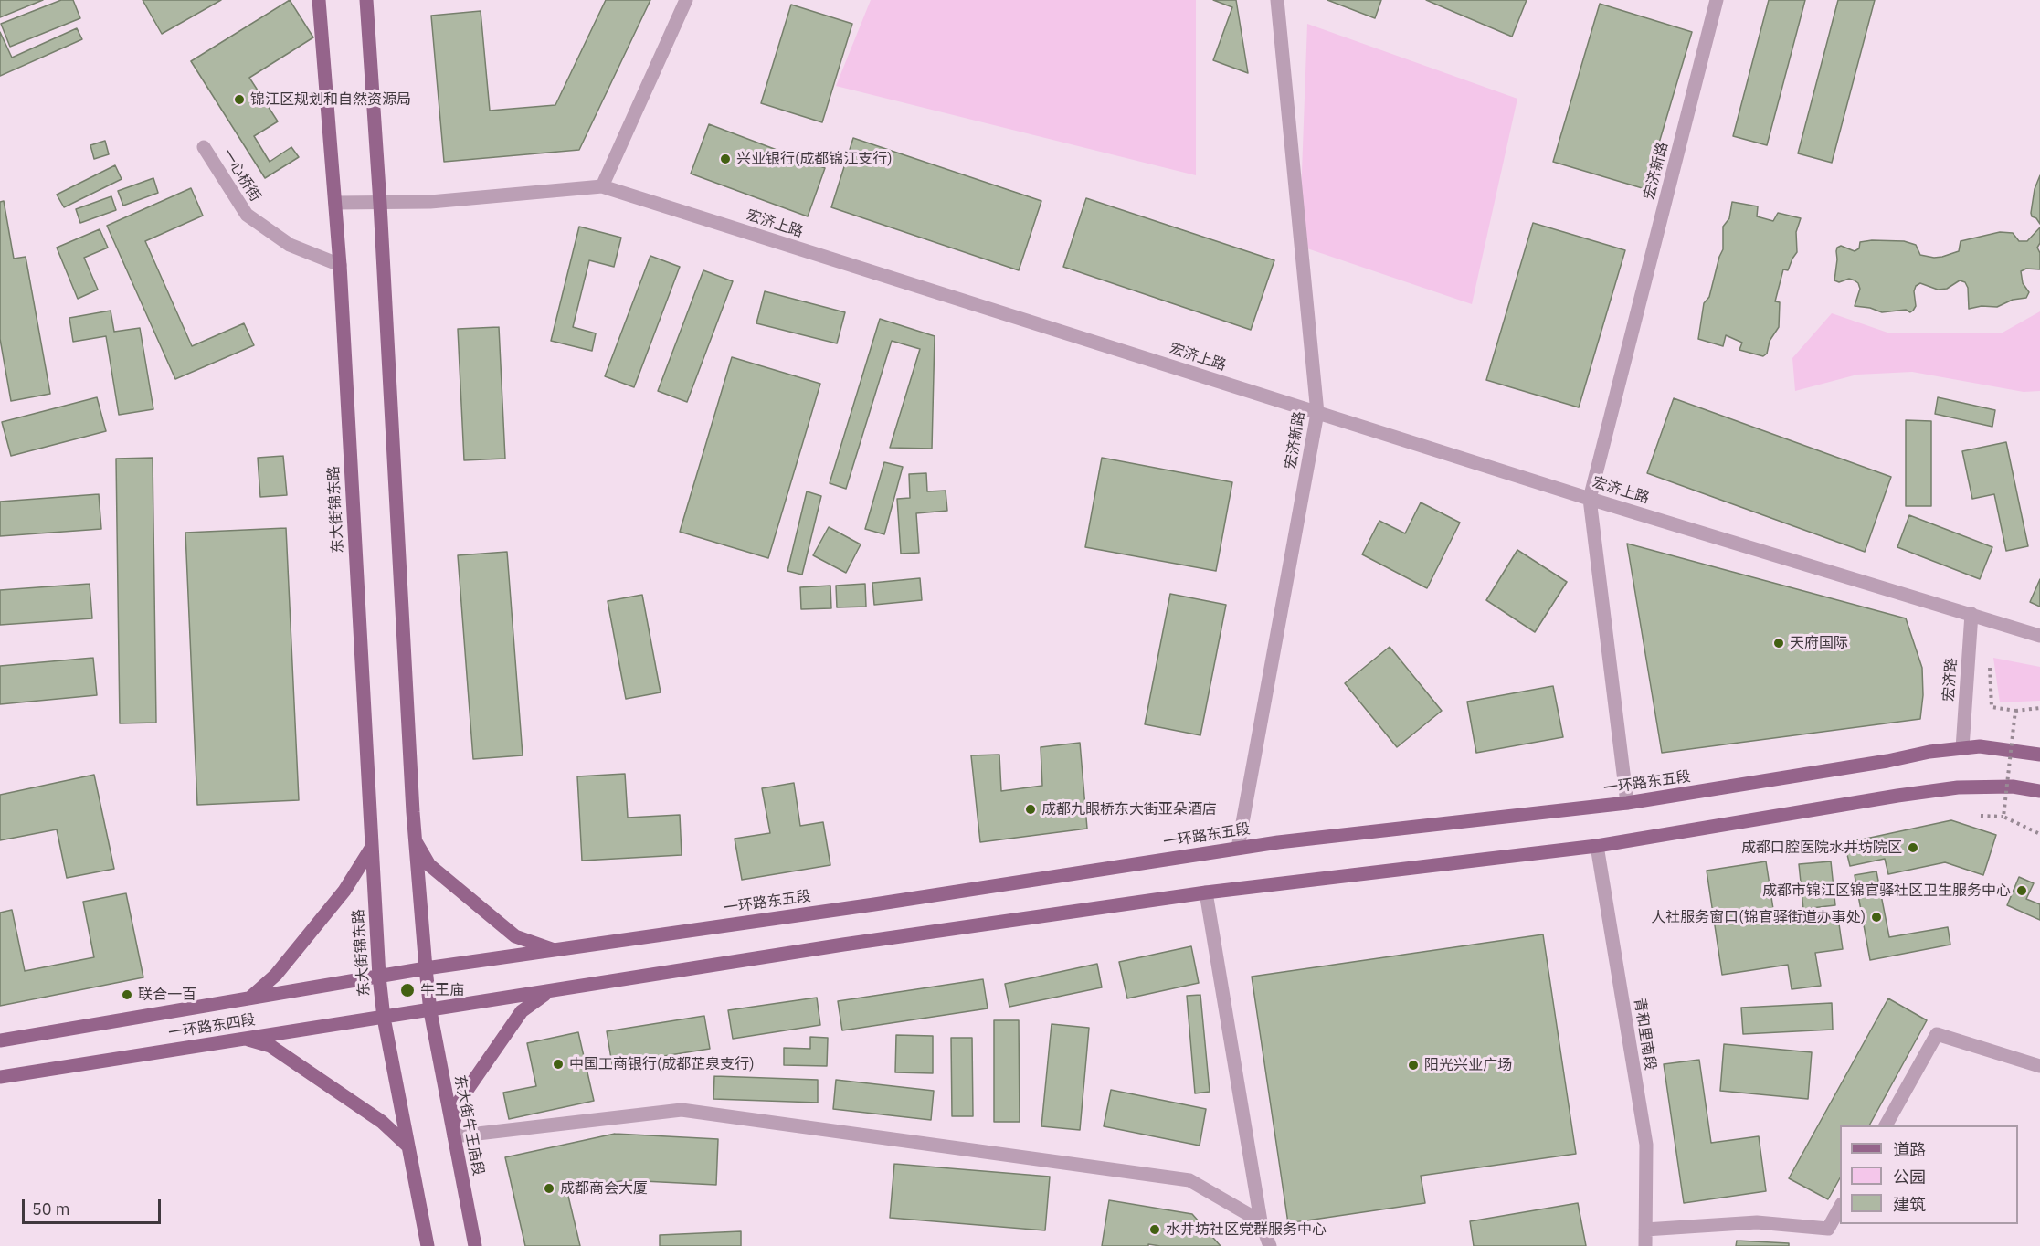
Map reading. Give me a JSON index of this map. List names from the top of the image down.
{
  "streets": {
    "main road": [
      "东大街锦东路",
      "一环路东五段",
      "一环路东四段",
      "东大街牛王庙段"
    ],
    "street": [
      "宏济新路",
      "一心桥街",
      "宏济上路",
      "宏济路",
      "青和里南段"
    ]
  },
  "crossings": [
    ["宏济新路", "宏济上路"],
    ["宏济新路", "一环路东五段"],
    ["一心桥街", "东大街锦东路"],
    ["宏济上路", "东大街锦东路"],
    ["宏济上路", "宏济路"],
    ["东大街锦东路", "一环路东五段"],
    ["东大街锦东路", "一环路东四段"],
    ["宏济路", "一环路东五段"],
    ["一环路东五段", "一环路东四段"],
    ["一环路东四段", "东大街牛王庙段"]
  ],
  "places": [
    "锦江区规划和自然资源局",
    "兴业银行(成都锦江支行)",
    "天府国际",
    "成都九眼桥东大街亚朵酒店",
    "成都口腔医院水井坊院区",
    "成都市锦江区锦官驿社区卫生服务中心",
    "人社服务窗口(锦官驿街道办事处)",
    "牛王庙",
    "联合一百",
    "中国工商银行(成都芷泉支行)",
    "阳光兴业广场",
    "成都商会大厦",
    "水井坊社区党群服务中心"
  ],
  "legend": ["道路", "公园", "建筑"],
  "scale_bar": "50 m"
}
